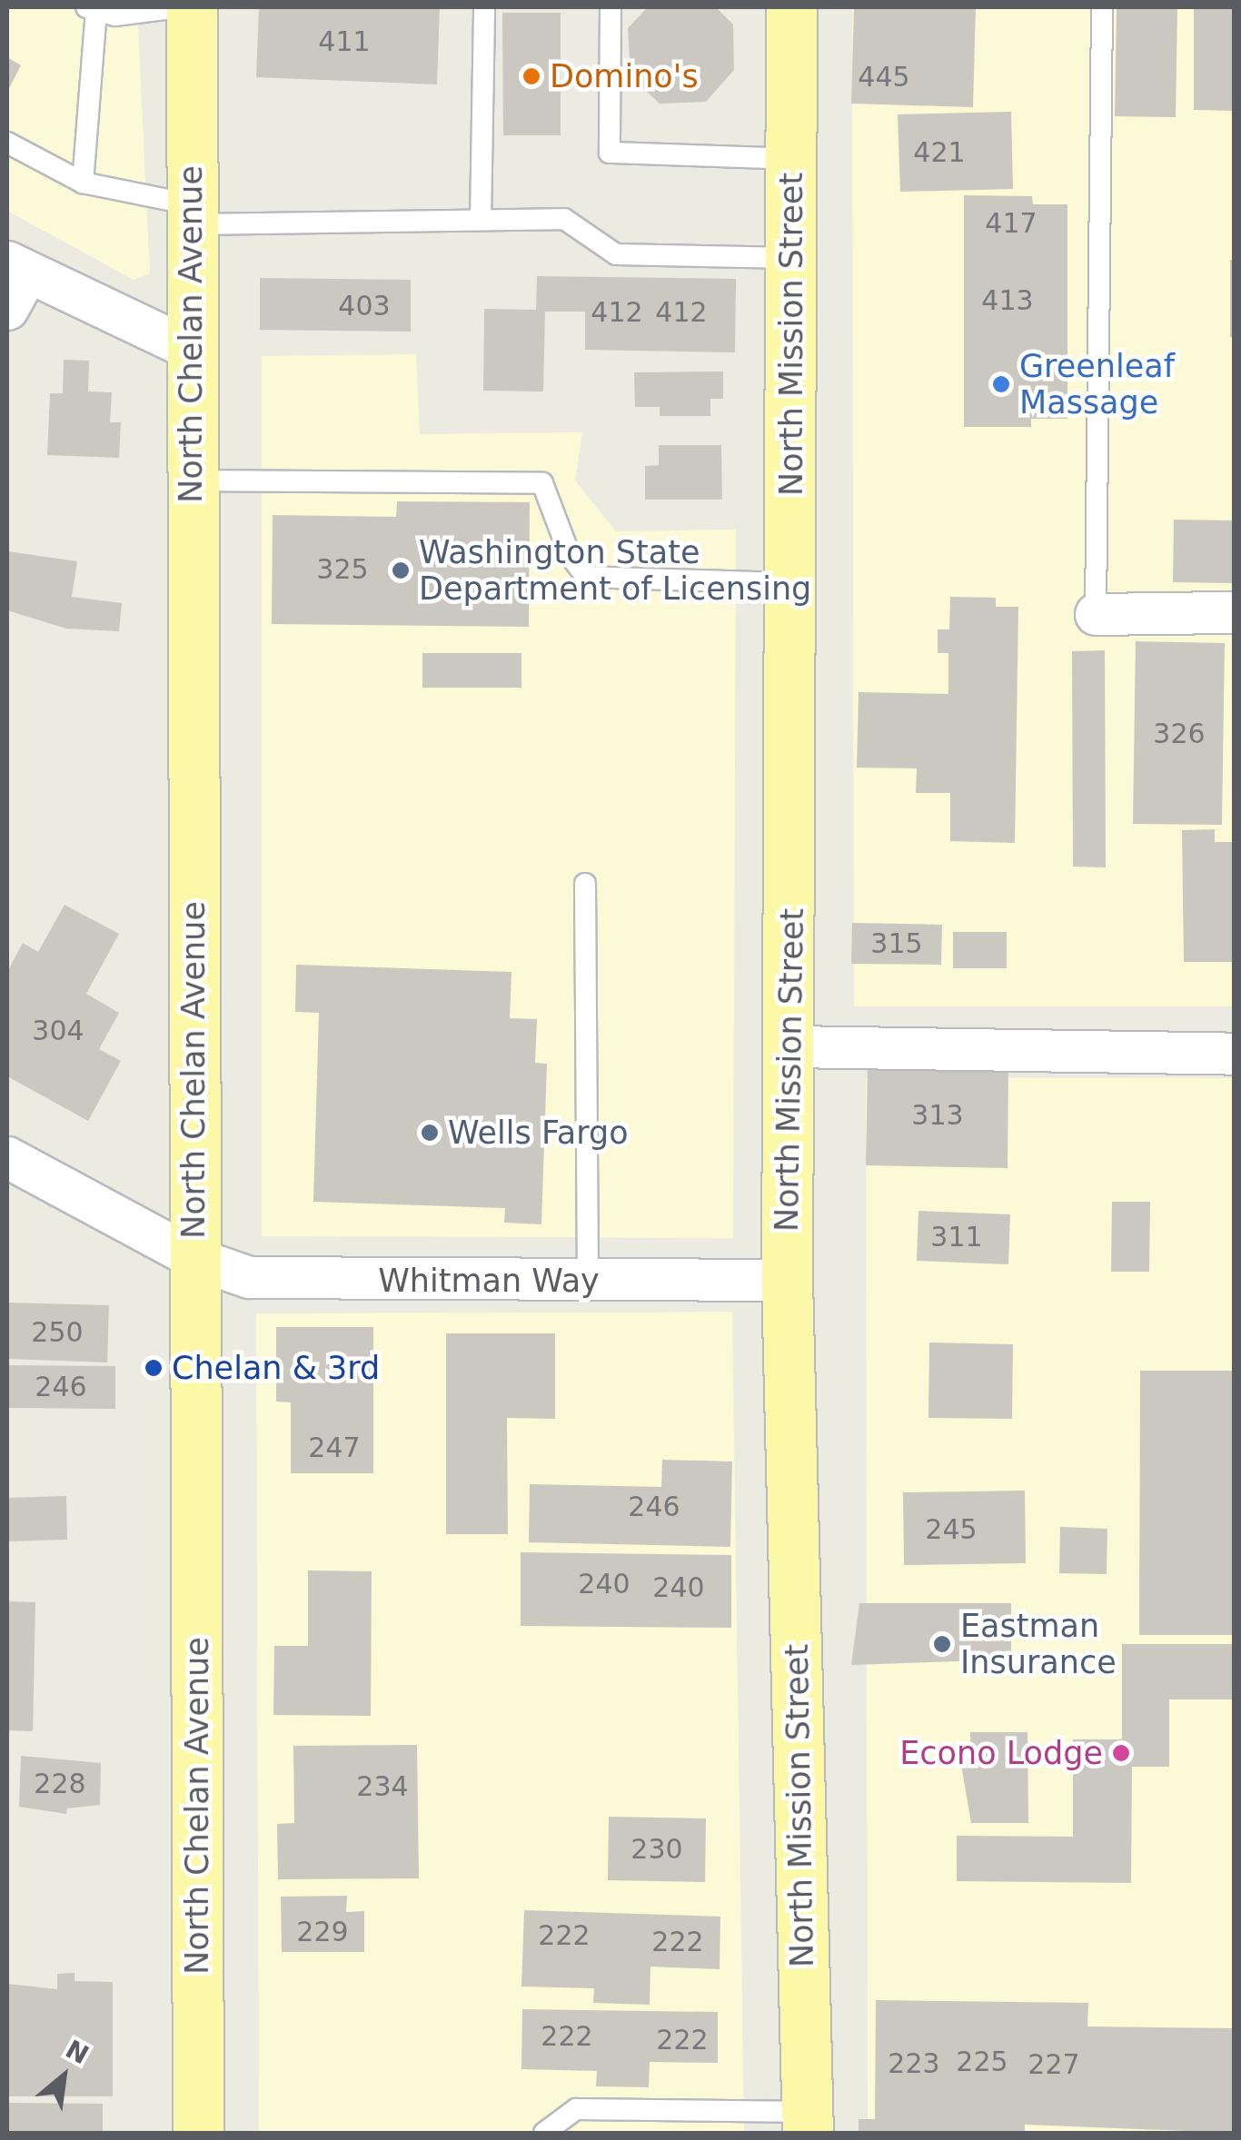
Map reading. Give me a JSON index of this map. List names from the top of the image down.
{
  "streets": {
    "main road": ["North Chelan Avenue", "North Mission Street"],
    "street": ["Whitman Way"]
  },
  "crossings": [
    ["North Chelan Avenue", "Whitman Way"],
    ["North Mission Street", "Whitman Way"]
  ],
  "places": [
    "Domino's",
    "Greenleaf Massage",
    "Washington State Department of Licensing",
    "Wells Fargo",
    "Chelan & 3rd",
    "Eastman Insurance",
    "Econo Lodge"
  ],
  "house_numbers": [
    "411",
    "445",
    "421",
    "417",
    "413",
    "403",
    "412",
    "412",
    "325",
    "326",
    "315",
    "304",
    "313",
    "311",
    "250",
    "246",
    "247",
    "246",
    "245",
    "240",
    "240",
    "228",
    "234",
    "230",
    "229",
    "222",
    "222",
    "222",
    "222",
    "225",
    "223",
    "227"
  ],
  "north": "top right"
}
